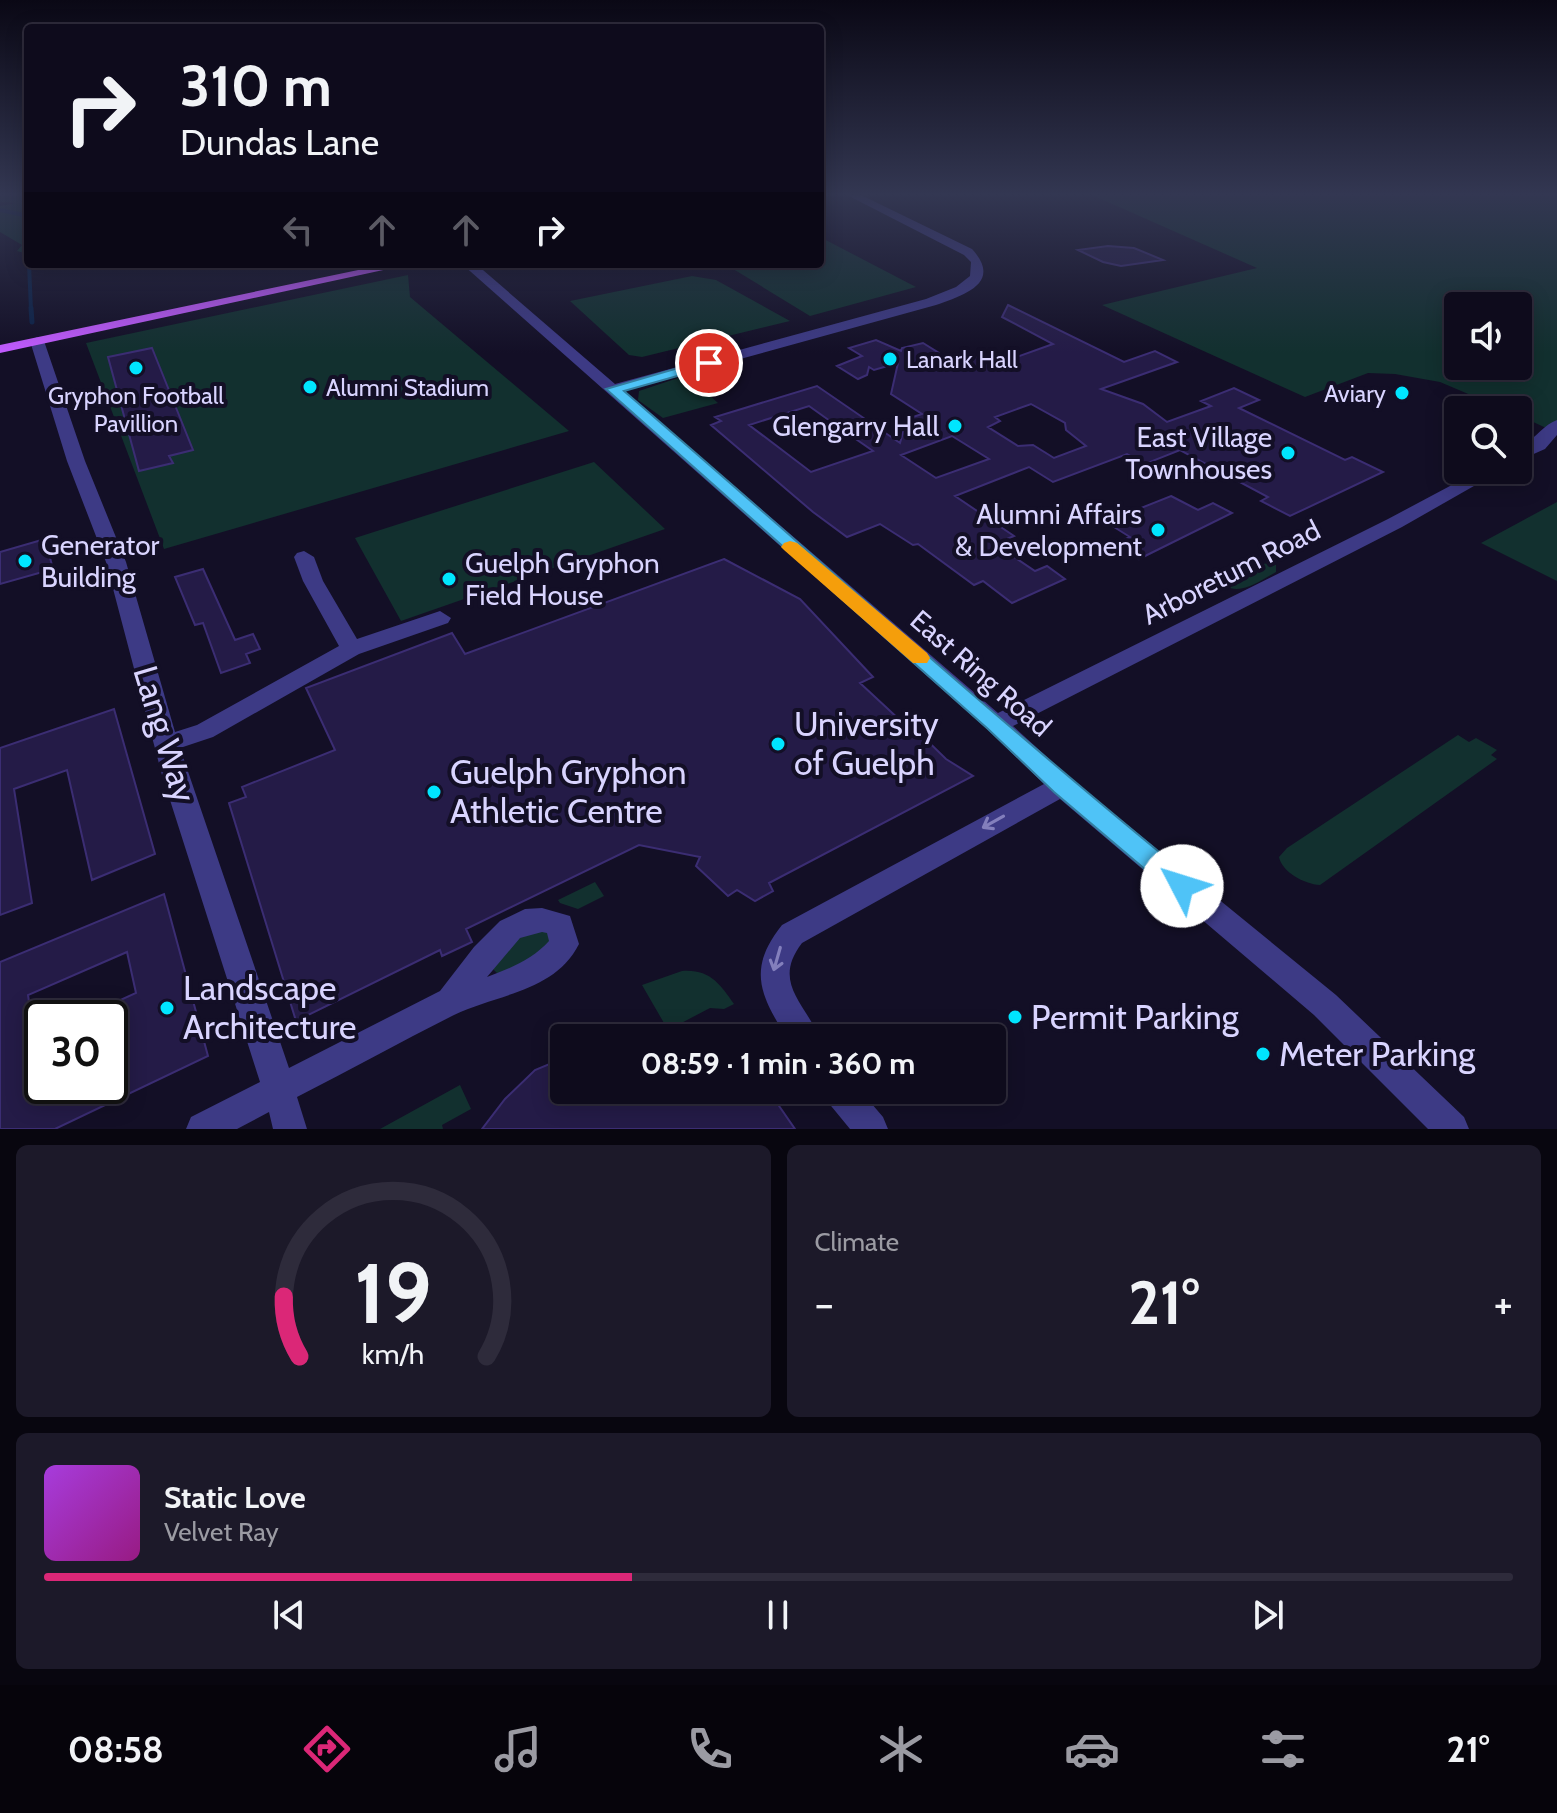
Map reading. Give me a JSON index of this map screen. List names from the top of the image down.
{
  "streets": {
    "street": ["Arboretum Road", "East Ring Road", "Lang Way"]
  },
  "crossings": [
    ["Arboretum Road", "East Ring Road"]
  ],
  "places": [
    "Lanark Hall",
    "Gryphon Football Pavillion",
    "Alumni Stadium",
    "Aviary",
    "Glengarry Hall",
    "East Village Townhouses",
    "Alumni Affairs & Development",
    "Generator Building",
    "Guelph Gryphon Field House",
    "University of Guelph",
    "Guelph Gryphon Athletic Centre",
    "Landscape Architecture",
    "Permit Parking",
    "Meter Parking"
  ],
  "page": {
    "turn": ["310 m", "Dundas Lane"],
    "limit": "30",
    "trip": "08:59 · 1 min · 360 m",
    "tile": "Climate",
    "heat": ["−", "21°", "+"],
    "song": ["Static Love", "Velvet Ray"],
    "tabs": ["08:58", "21°"],
    "gauge": ["19", "km/h"]
  }
}
